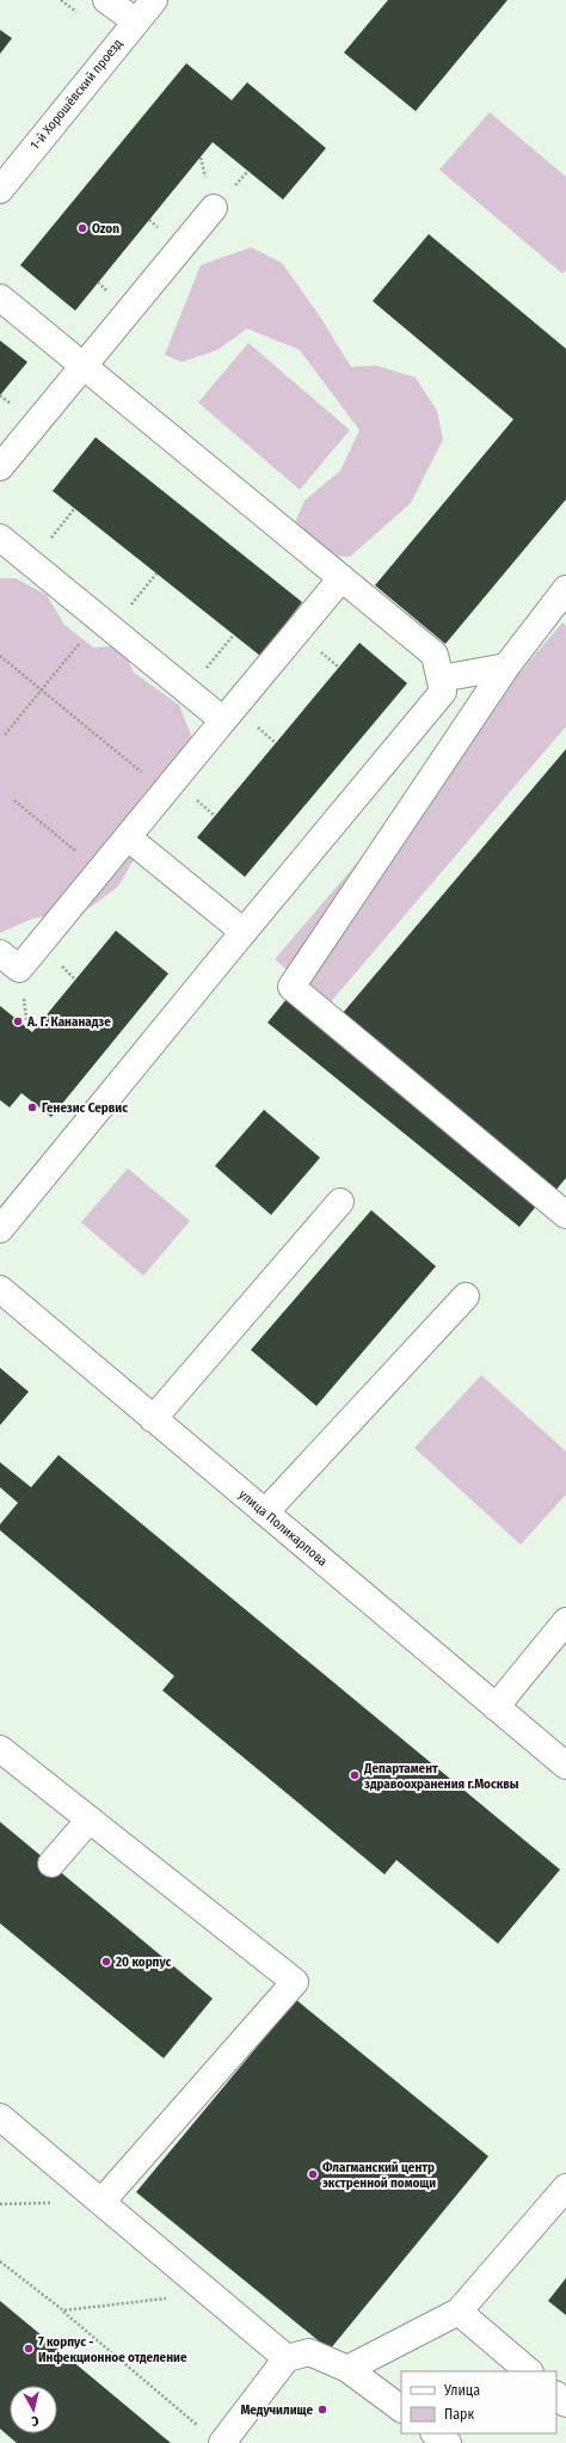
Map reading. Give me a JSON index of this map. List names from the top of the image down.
{
  "streets": {
    "street": ["1-й Хорошёвский проезд", "улица Поликарпова"]
  },
  "places": [
    "Ozon",
    "А. Г. Кананадзе",
    "Генезис Сервис",
    "Департамент здравоохранения г.Москвы",
    "20 корпус",
    "Флагманский центр экстренной помощи",
    "7 корпус - Инфекционное отделение",
    "Медучилище"
  ],
  "legend": ["Улица", "Парк"],
  "north": "bottom"
}
